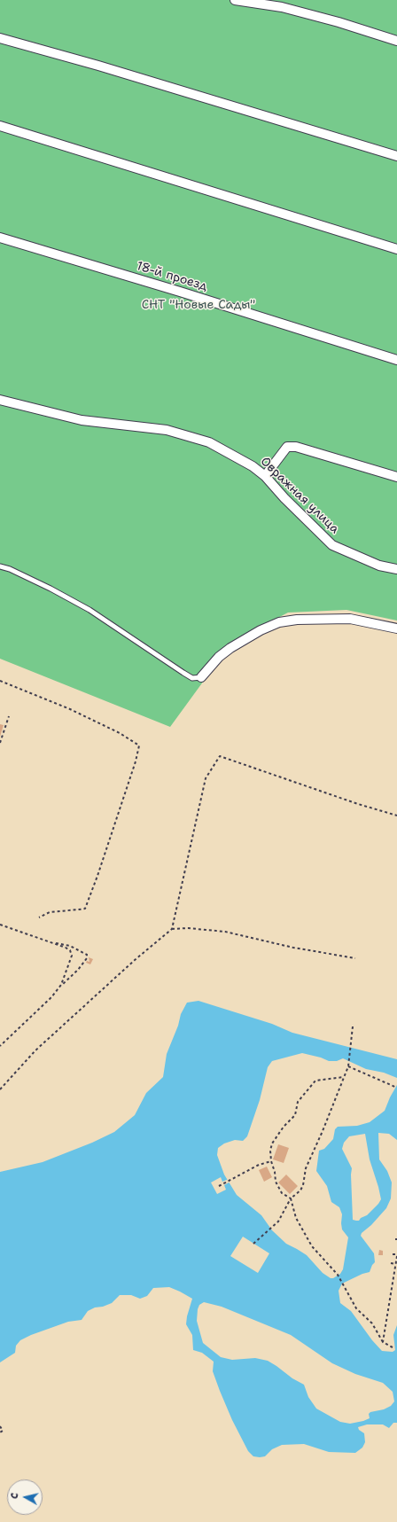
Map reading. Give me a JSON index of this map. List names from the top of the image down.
{
  "streets": {
    "street": ["18-й проезд", "Овражная улица"]
  },
  "parks": ["СНТ \"Новые Сады\""],
  "north": "left"
}
